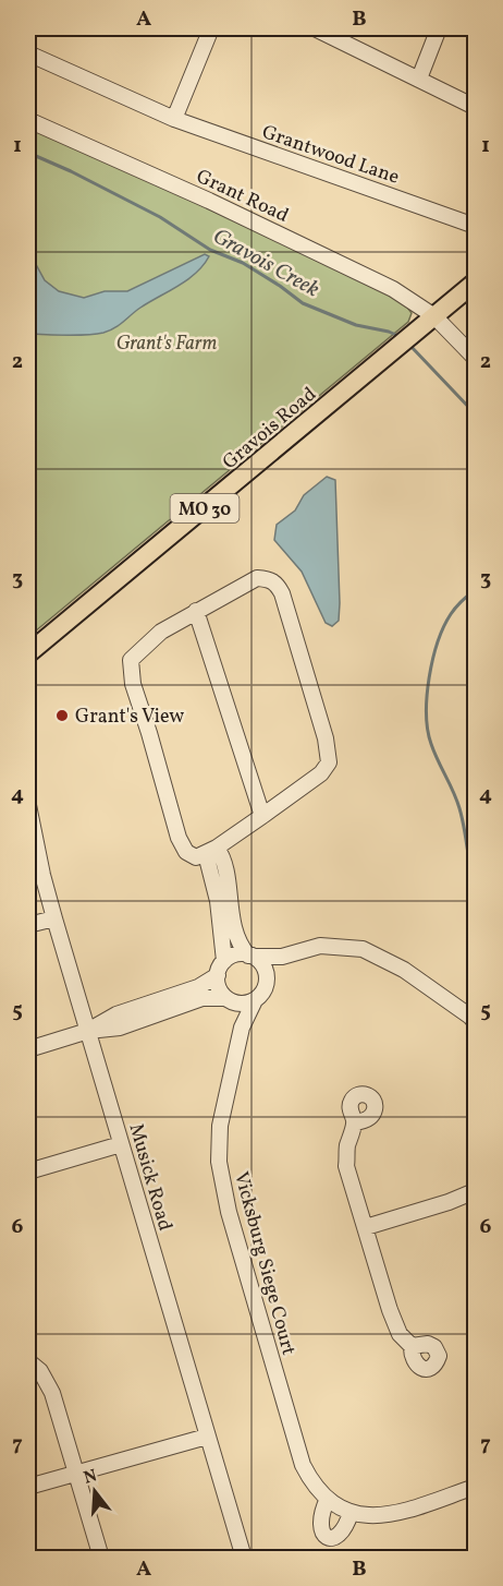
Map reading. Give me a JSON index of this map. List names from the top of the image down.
{
  "streets": {
    "main road": ["Gravois Road", "MO 30"],
    "street": [
      "Grantwood Lane",
      "Grant Road",
      "Musick Road",
      "Vicksburg Siege Court"
    ]
  },
  "crossings": [
    ["Grant Road", "Gravois Road"]
  ],
  "water": ["Gravois Creek"],
  "parks": ["Grant's Farm"],
  "places": ["Grant's View"],
  "north": "top",
  "grid": {
    "columns": ["A", "B"],
    "rows": [
      "1",
      "2",
      "3",
      "4",
      "5",
      "6",
      "7"
    ]
  }
}
